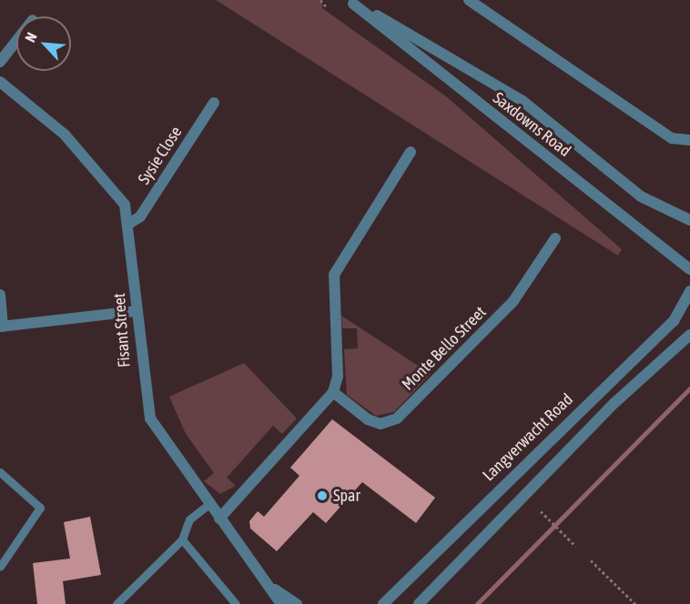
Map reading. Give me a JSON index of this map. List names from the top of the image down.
{
  "streets": {
    "street": [
      "Saxdowns Road",
      "Sysie Close",
      "Fisant Street",
      "Monte Bello Street",
      "Langverwacht Road"
    ]
  },
  "crossings": [
    ["Sysie Close", "Fisant Street"]
  ],
  "places": ["Spar"],
  "north": "top left"
}
